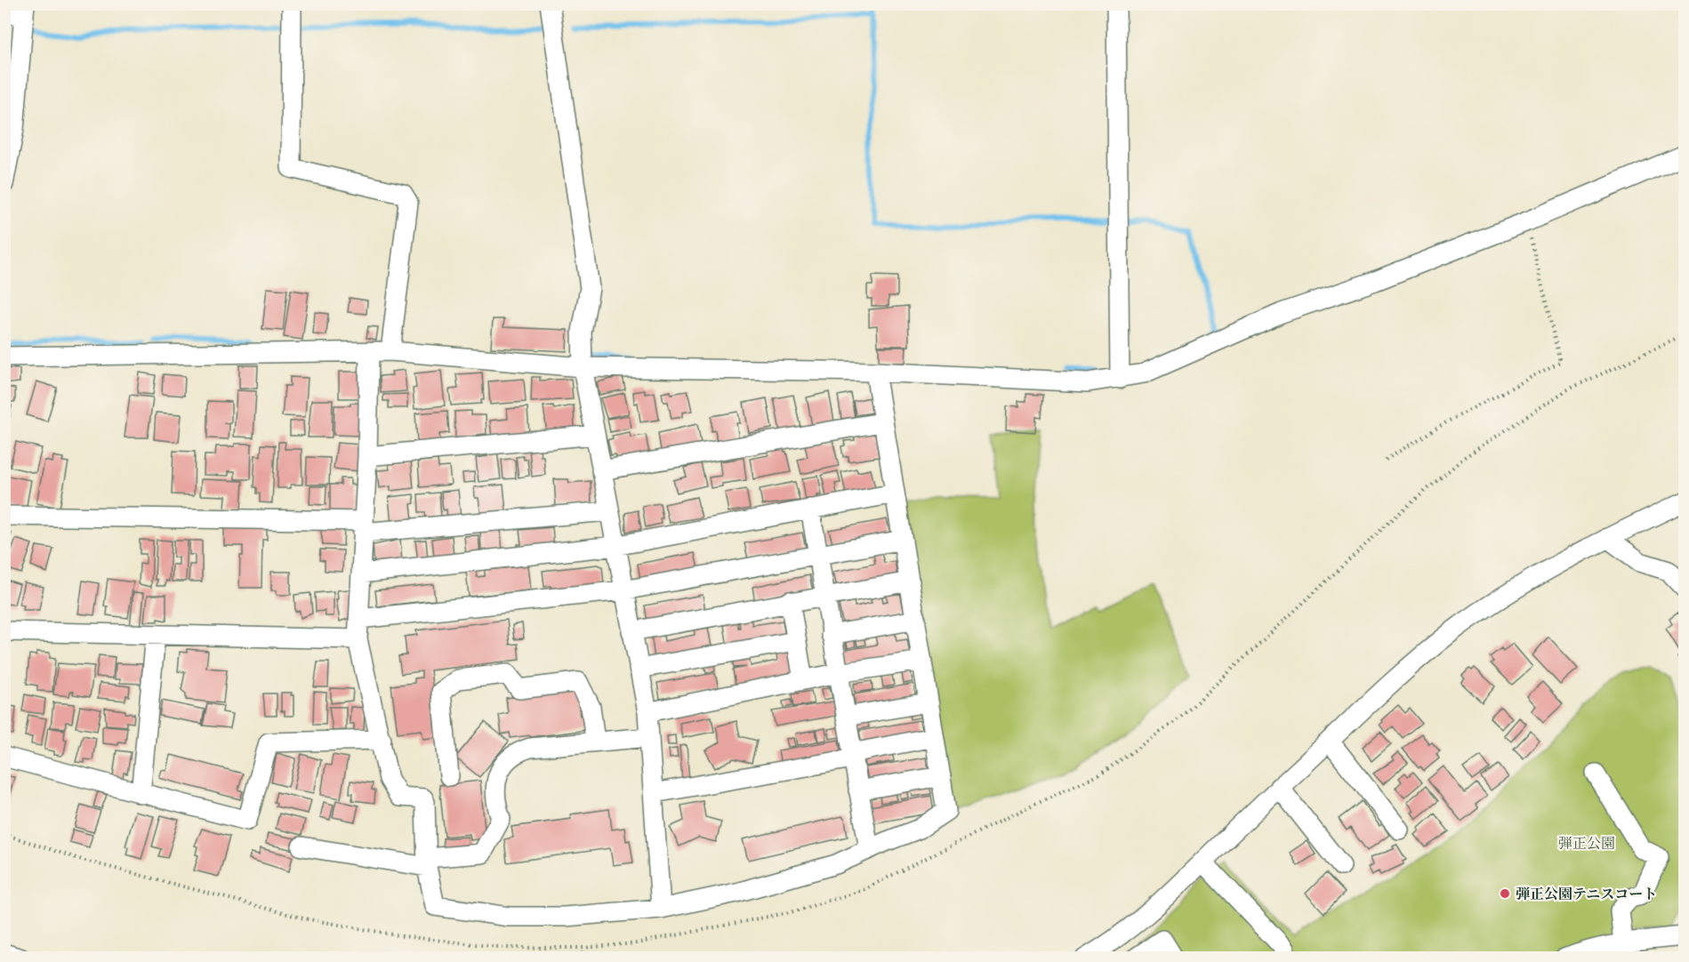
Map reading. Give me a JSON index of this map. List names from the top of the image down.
{
  "parks": ["弾正公園"],
  "places": ["弾正公園テニスコート"]
}
